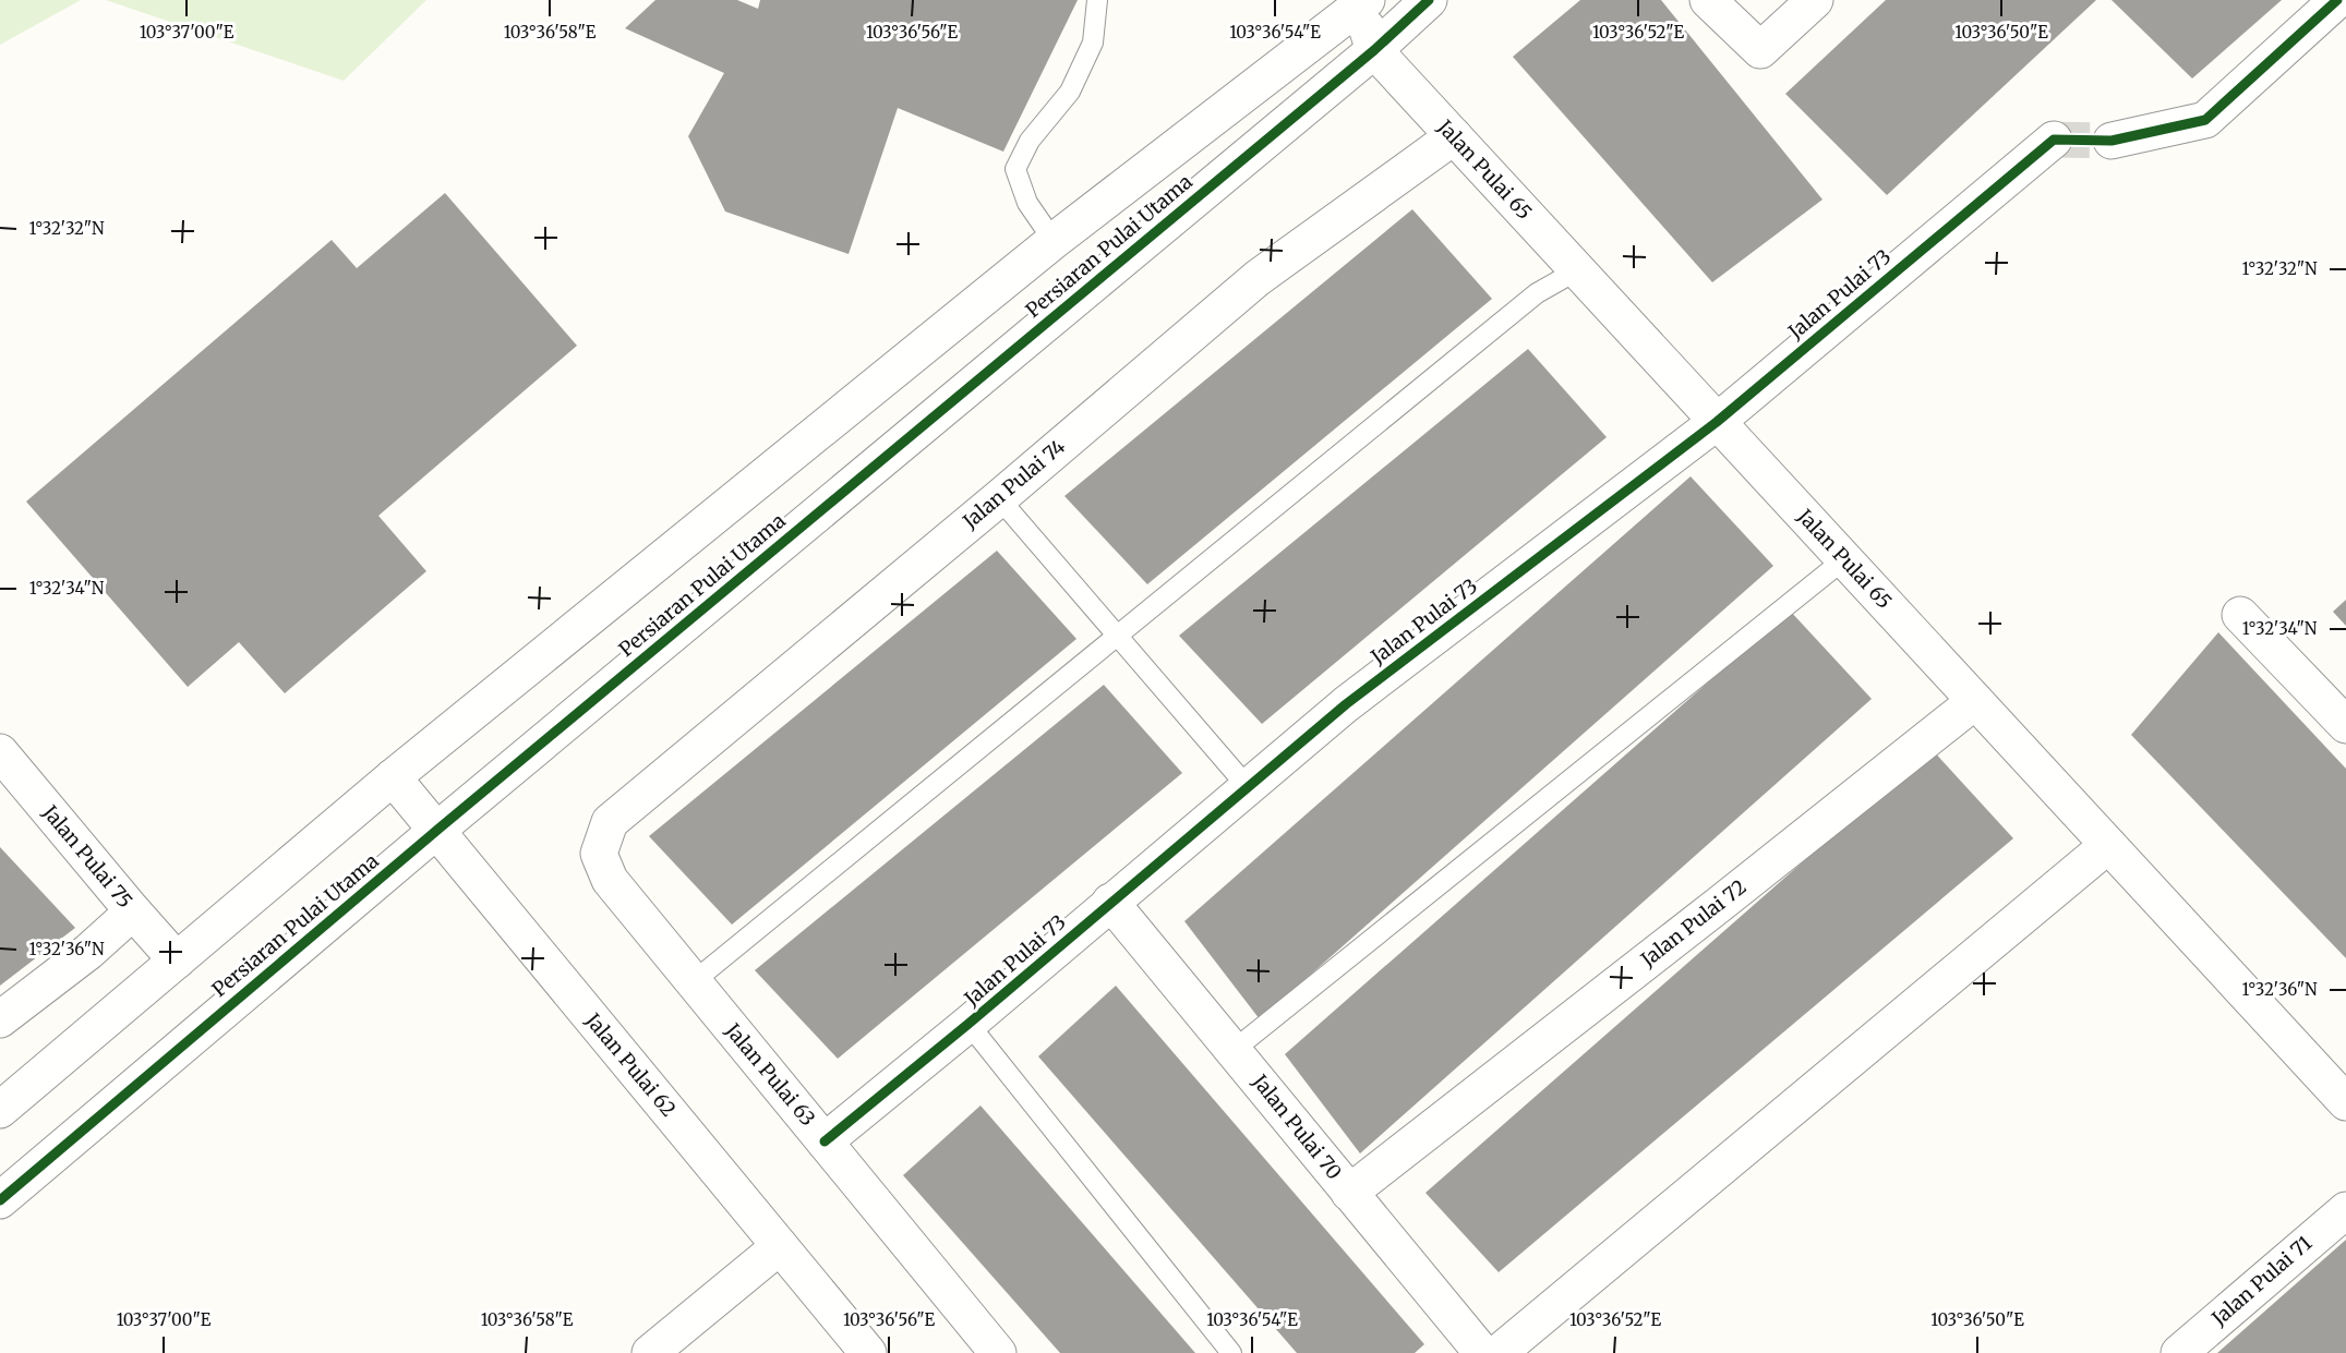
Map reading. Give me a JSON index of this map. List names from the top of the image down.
{
  "streets": {
    "street": [
      "Jalan Pulai 65",
      "Persiaran Pulai Utama",
      "Jalan Pulai 73",
      "Jalan Pulai 74",
      "Jalan Pulai 75",
      "Jalan Pulai 72",
      "Jalan Pulai 62",
      "Jalan Pulai 63",
      "Jalan Pulai 70",
      "Jalan Pulai 71"
    ]
  },
  "crossings": [
    ["Jalan Pulai 65", "Persiaran Pulai Utama"],
    ["Jalan Pulai 65", "Jalan Pulai 73"],
    ["Jalan Pulai 65", "Jalan Pulai 74"],
    ["Jalan Pulai 65", "Jalan Pulai 72"],
    ["Persiaran Pulai Utama", "Jalan Pulai 75"],
    ["Persiaran Pulai Utama", "Jalan Pulai 62"],
    ["Jalan Pulai 73", "Jalan Pulai 63"],
    ["Jalan Pulai 73", "Jalan Pulai 70"],
    ["Jalan Pulai 74", "Jalan Pulai 63"],
    ["Jalan Pulai 72", "Jalan Pulai 70"]
  ],
  "coordinates": [
    "103°37'00\"E",
    "103°36'58\"E",
    "103°36'56\"E",
    "103°36'54\"E",
    "103°36'52\"E",
    "103°36'50\"E",
    "1°32'32\"N",
    "1°32'34\"N",
    "1°32'36\"N"
  ]
}
